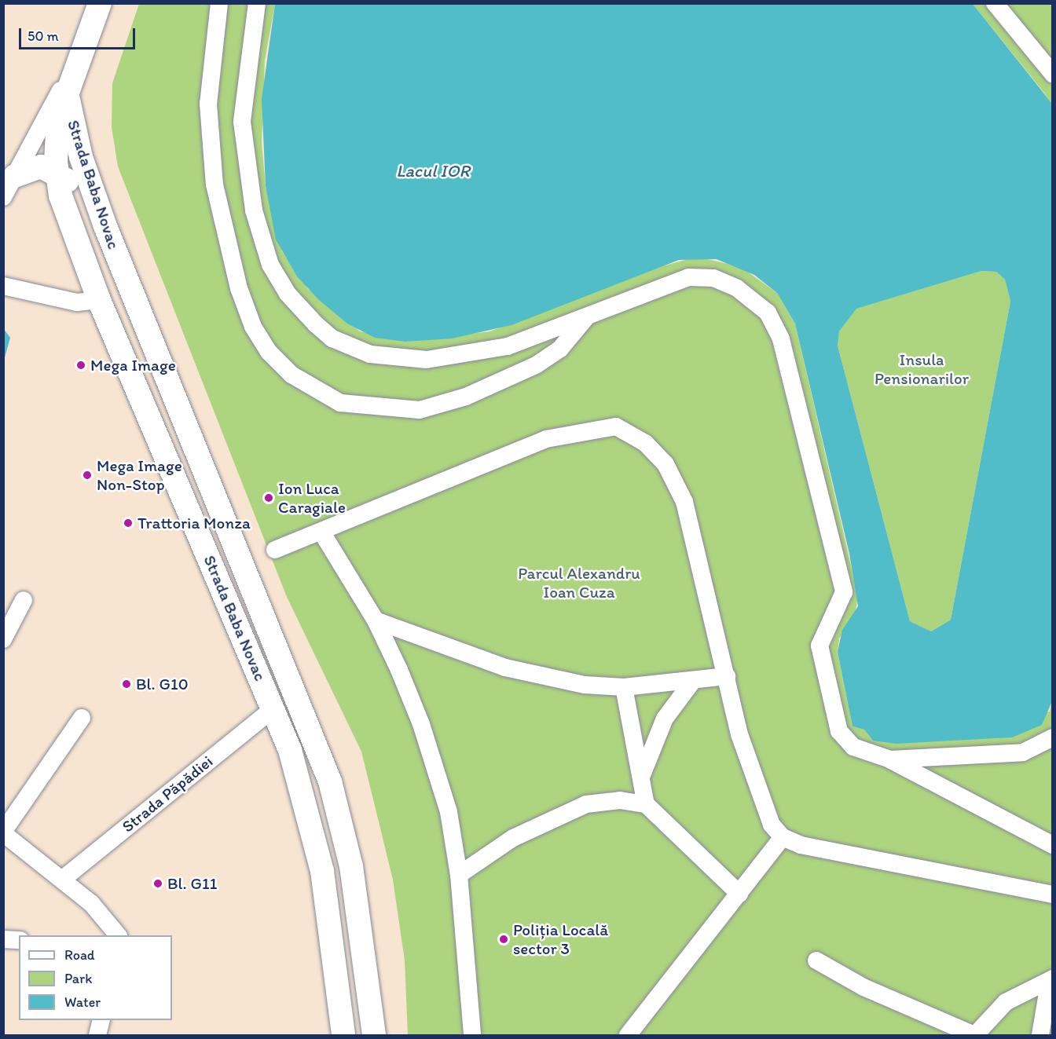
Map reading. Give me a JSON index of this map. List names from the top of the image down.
{
  "streets": {
    "main road": ["Strada Baba Novac"],
    "street": ["Strada Păpădiei"]
  },
  "crossings": [
    ["Strada Baba Novac", "Strada Păpădiei"]
  ],
  "water": ["Lacul IOR"],
  "parks": ["Insula Pensionarilor", "Parcul Alexandru Ioan Cuza"],
  "places": [
    "Mega Image",
    "Mega Image Non-Stop",
    "Ion Luca Caragiale",
    "Trattoria Monza",
    "Bl. G10",
    "Bl. G11",
    "Poliția Locală sector 3"
  ],
  "legend": ["Road", "Park", "Water"],
  "scale_bar": "50 m"
}
